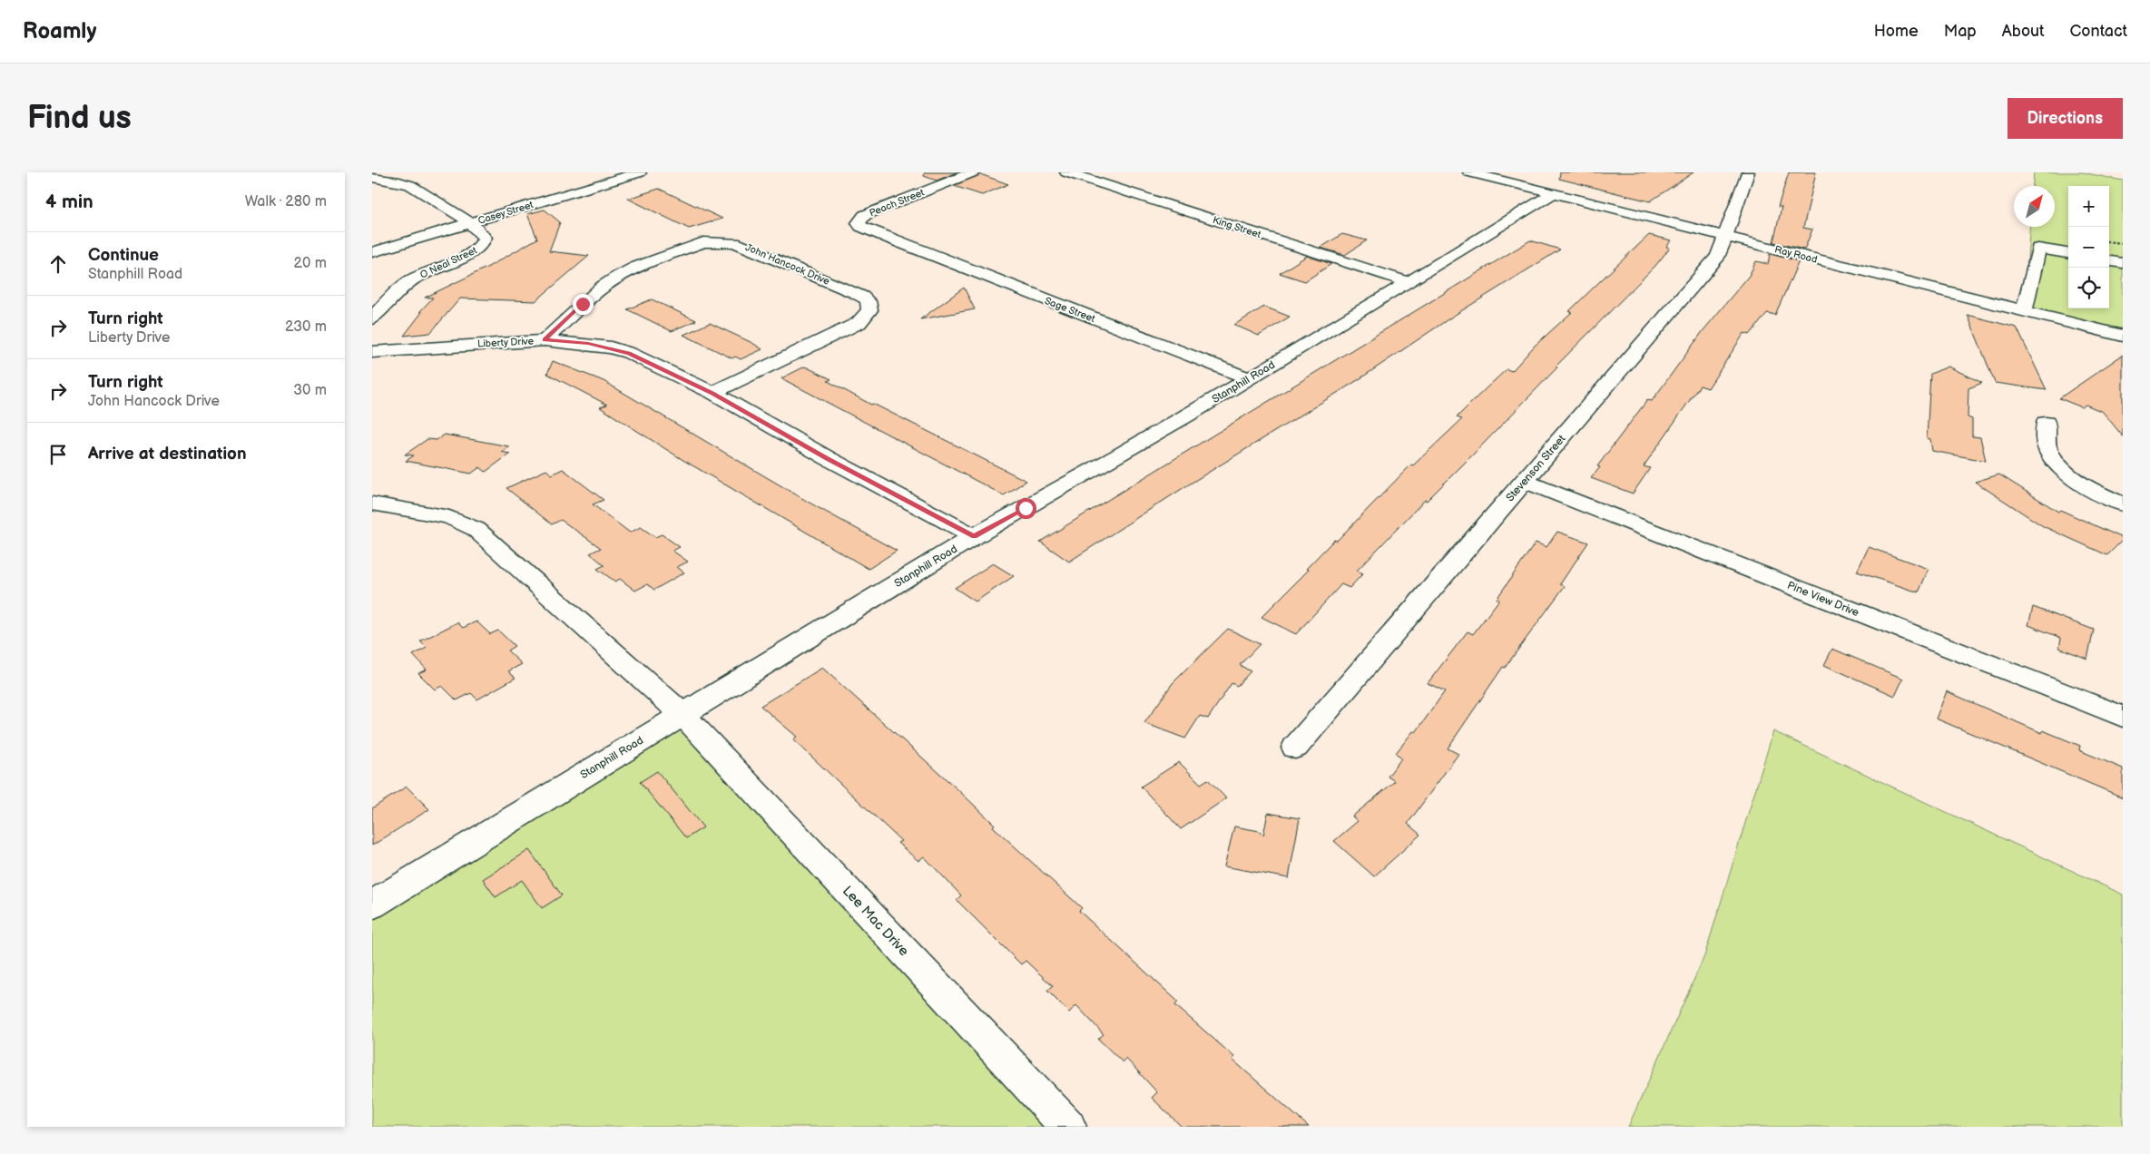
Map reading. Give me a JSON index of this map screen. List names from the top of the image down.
{
  "streets": {
    "street": [
      "Peach Street",
      "Casey Street",
      "King Street",
      "Ray Road",
      "O Neal Street",
      "John Hancock Drive",
      "Sage Street",
      "Liberty Drive",
      "Stanphill Road",
      "Stevenson Street",
      "Pine View Drive",
      "Lee Mac Drive"
    ]
  },
  "crossings": [
    ["Peach Street", "Sage Street"],
    ["Casey Street", "O Neal Street"],
    ["King Street", "Stanphill Road"],
    ["Ray Road", "Stanphill Road"],
    ["Ray Road", "Stevenson Street"],
    ["John Hancock Drive", "Liberty Drive"],
    ["Sage Street", "Stanphill Road"],
    ["Liberty Drive", "Stanphill Road"],
    ["Stanphill Road", "Lee Mac Drive"],
    ["Stevenson Street", "Pine View Drive"]
  ],
  "north": "top right",
  "page": {
    "header": "Roamly",
    "nav": [
      "Home",
      "Map",
      "About",
      "Contact"
    ],
    "buttons": "Directions",
    "title": "Find us",
    "heading": ["4 min", "Walk · 280 m"],
    "map_buttons": ["+", "−"],
    "list": [
      ["Continue", "Stanphill Road", "20 m"],
      ["Turn right", "Liberty Drive", "230 m"],
      ["Turn right", "John Hancock Drive", "30 m"],
      "Arrive at destination"
    ]
  }
}
